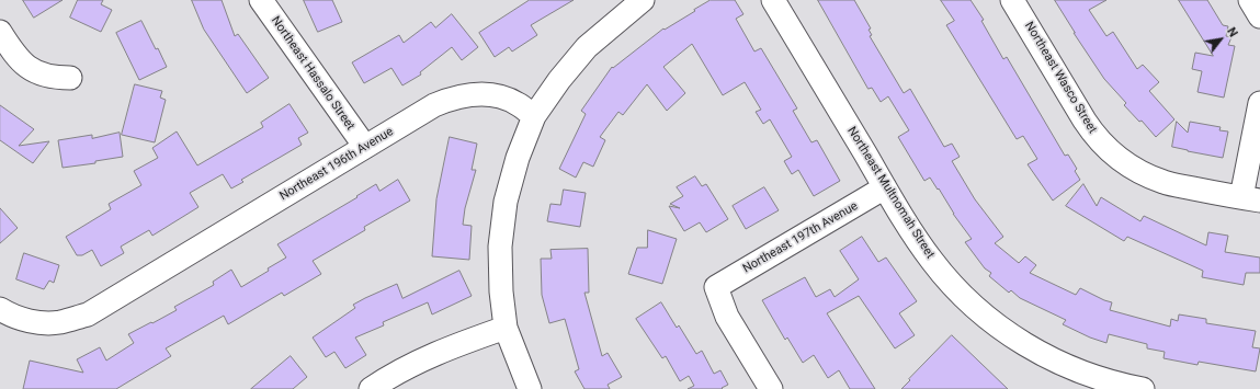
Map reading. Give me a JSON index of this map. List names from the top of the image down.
{
  "streets": {
    "street": [
      "Northeast Hassalo Street",
      "Northeast Wasco Street",
      "Northeast 196th Avenue",
      "Northeast Multnomah Street",
      "Northeast 197th Avenue"
    ]
  },
  "crossings": [
    ["Northeast Hassalo Street", "Northeast 196th Avenue"],
    ["Northeast Multnomah Street", "Northeast 197th Avenue"]
  ],
  "north": "top right"
}
